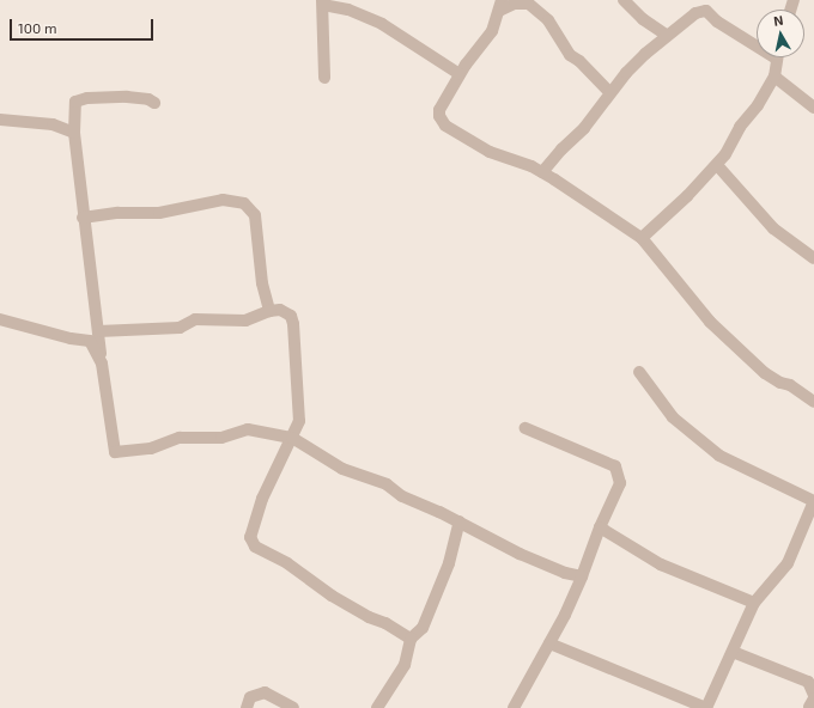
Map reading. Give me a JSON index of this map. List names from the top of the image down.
{
  "scale_bar": "100 m",
  "north": "top"
}
